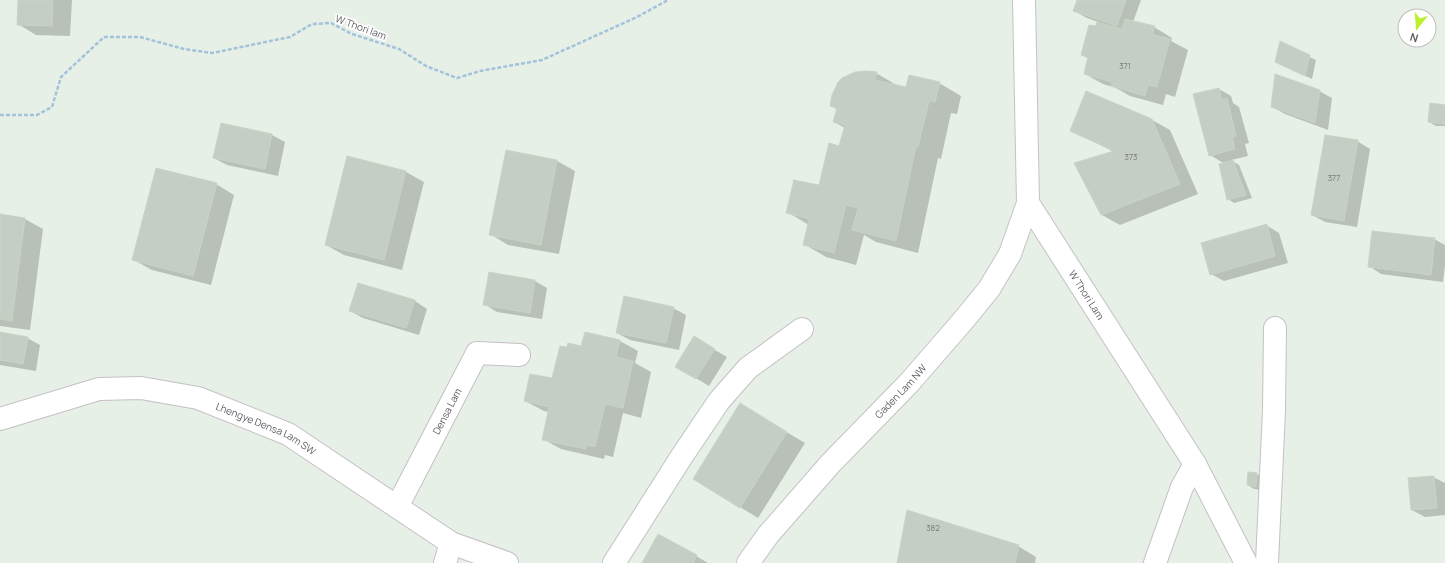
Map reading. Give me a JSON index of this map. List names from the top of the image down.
{
  "streets": {
    "street": [
      "W Thori Lam",
      "Gaden Lam NW",
      "Densa Lam",
      "Lhengye Densa Lam SW"
    ],
    "path": ["W Thori lam"]
  },
  "crossings": [
    ["W Thori Lam", "Gaden Lam NW"],
    ["Densa Lam", "Lhengye Densa Lam SW"]
  ],
  "house_numbers": [
    "371",
    "373",
    "377",
    "382"
  ],
  "north": "bottom"
}
